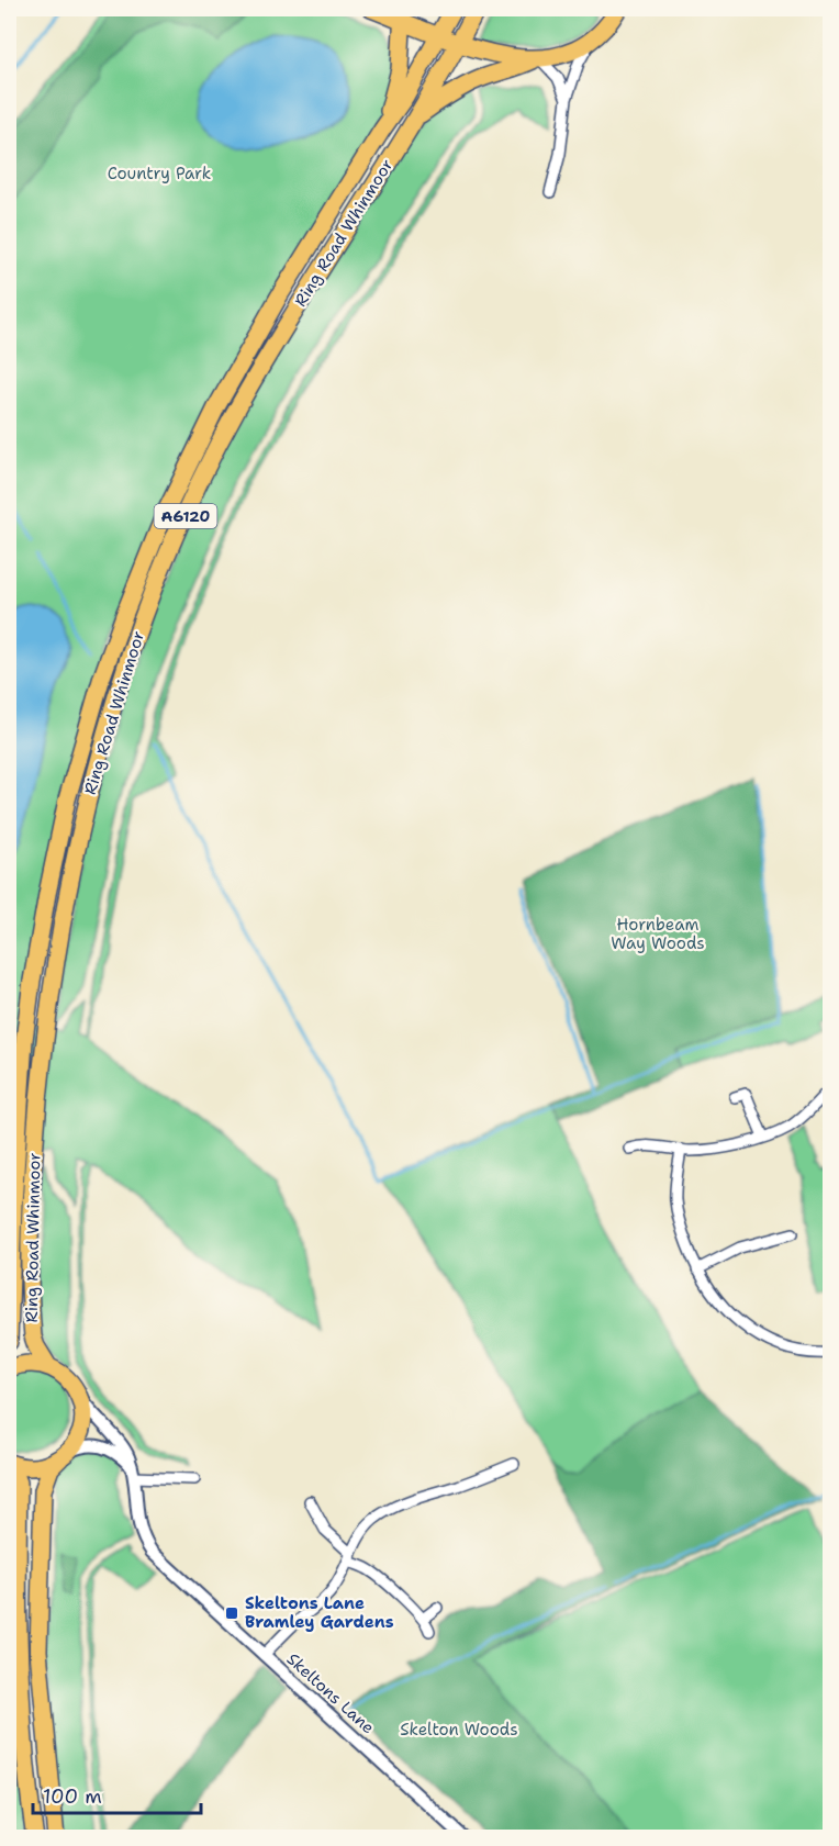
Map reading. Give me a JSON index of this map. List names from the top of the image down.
{
  "streets": {
    "highway": ["Ring Road Whinmoor", "A6120"],
    "street": ["Skeltons Lane"]
  },
  "crossings": [
    ["Ring Road Whinmoor", "A6120"]
  ],
  "parks": ["Country Park", "Hornbeam Way Woods", "Skelton Woods"],
  "places": {
    "transit": ["Skeltons Lane Bramley Gardens"]
  },
  "scale_bar": "100 m"
}
